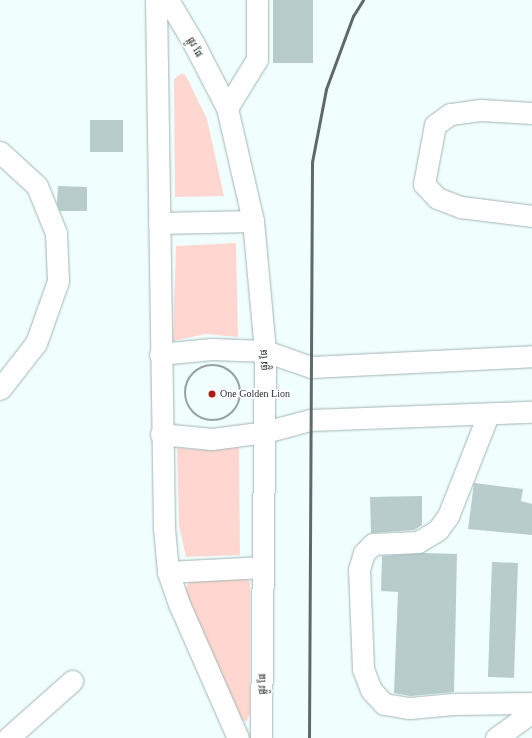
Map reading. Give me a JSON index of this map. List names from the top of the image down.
{
  "streets": {
    "street": ["ផ្លូវ ផែ"]
  },
  "places": ["One Golden Lion"]
}
